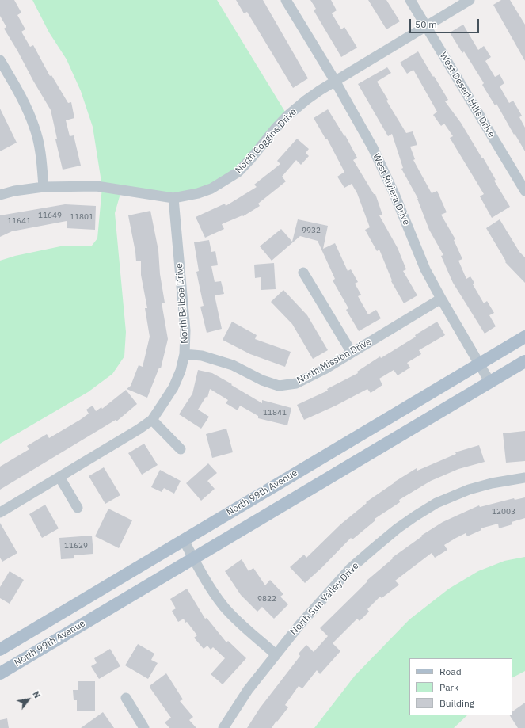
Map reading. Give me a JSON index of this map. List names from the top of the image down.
{
  "streets": {
    "main road": ["North 99th Avenue"],
    "street": [
      "West Desert Hills Drive",
      "North Coggins Drive",
      "West Riviera Drive",
      "North Balboa Drive",
      "North Mission Drive",
      "North Sun Valley Drive"
    ]
  },
  "crossings": [
    ["West Desert Hills Drive", "North Coggins Drive"],
    ["North Coggins Drive", "West Riviera Drive"],
    ["North Coggins Drive", "North Balboa Drive"],
    ["West Riviera Drive", "North Mission Drive"],
    ["West Riviera Drive", "North 99th Avenue"],
    ["North Balboa Drive", "North Mission Drive"]
  ],
  "house_numbers": [
    "11649",
    "11801",
    "11641",
    "9932",
    "11841",
    "12003",
    "11629",
    "9822"
  ],
  "legend": ["Road", "Park", "Building"],
  "scale_bar": "50 m",
  "north": "top right"
}
